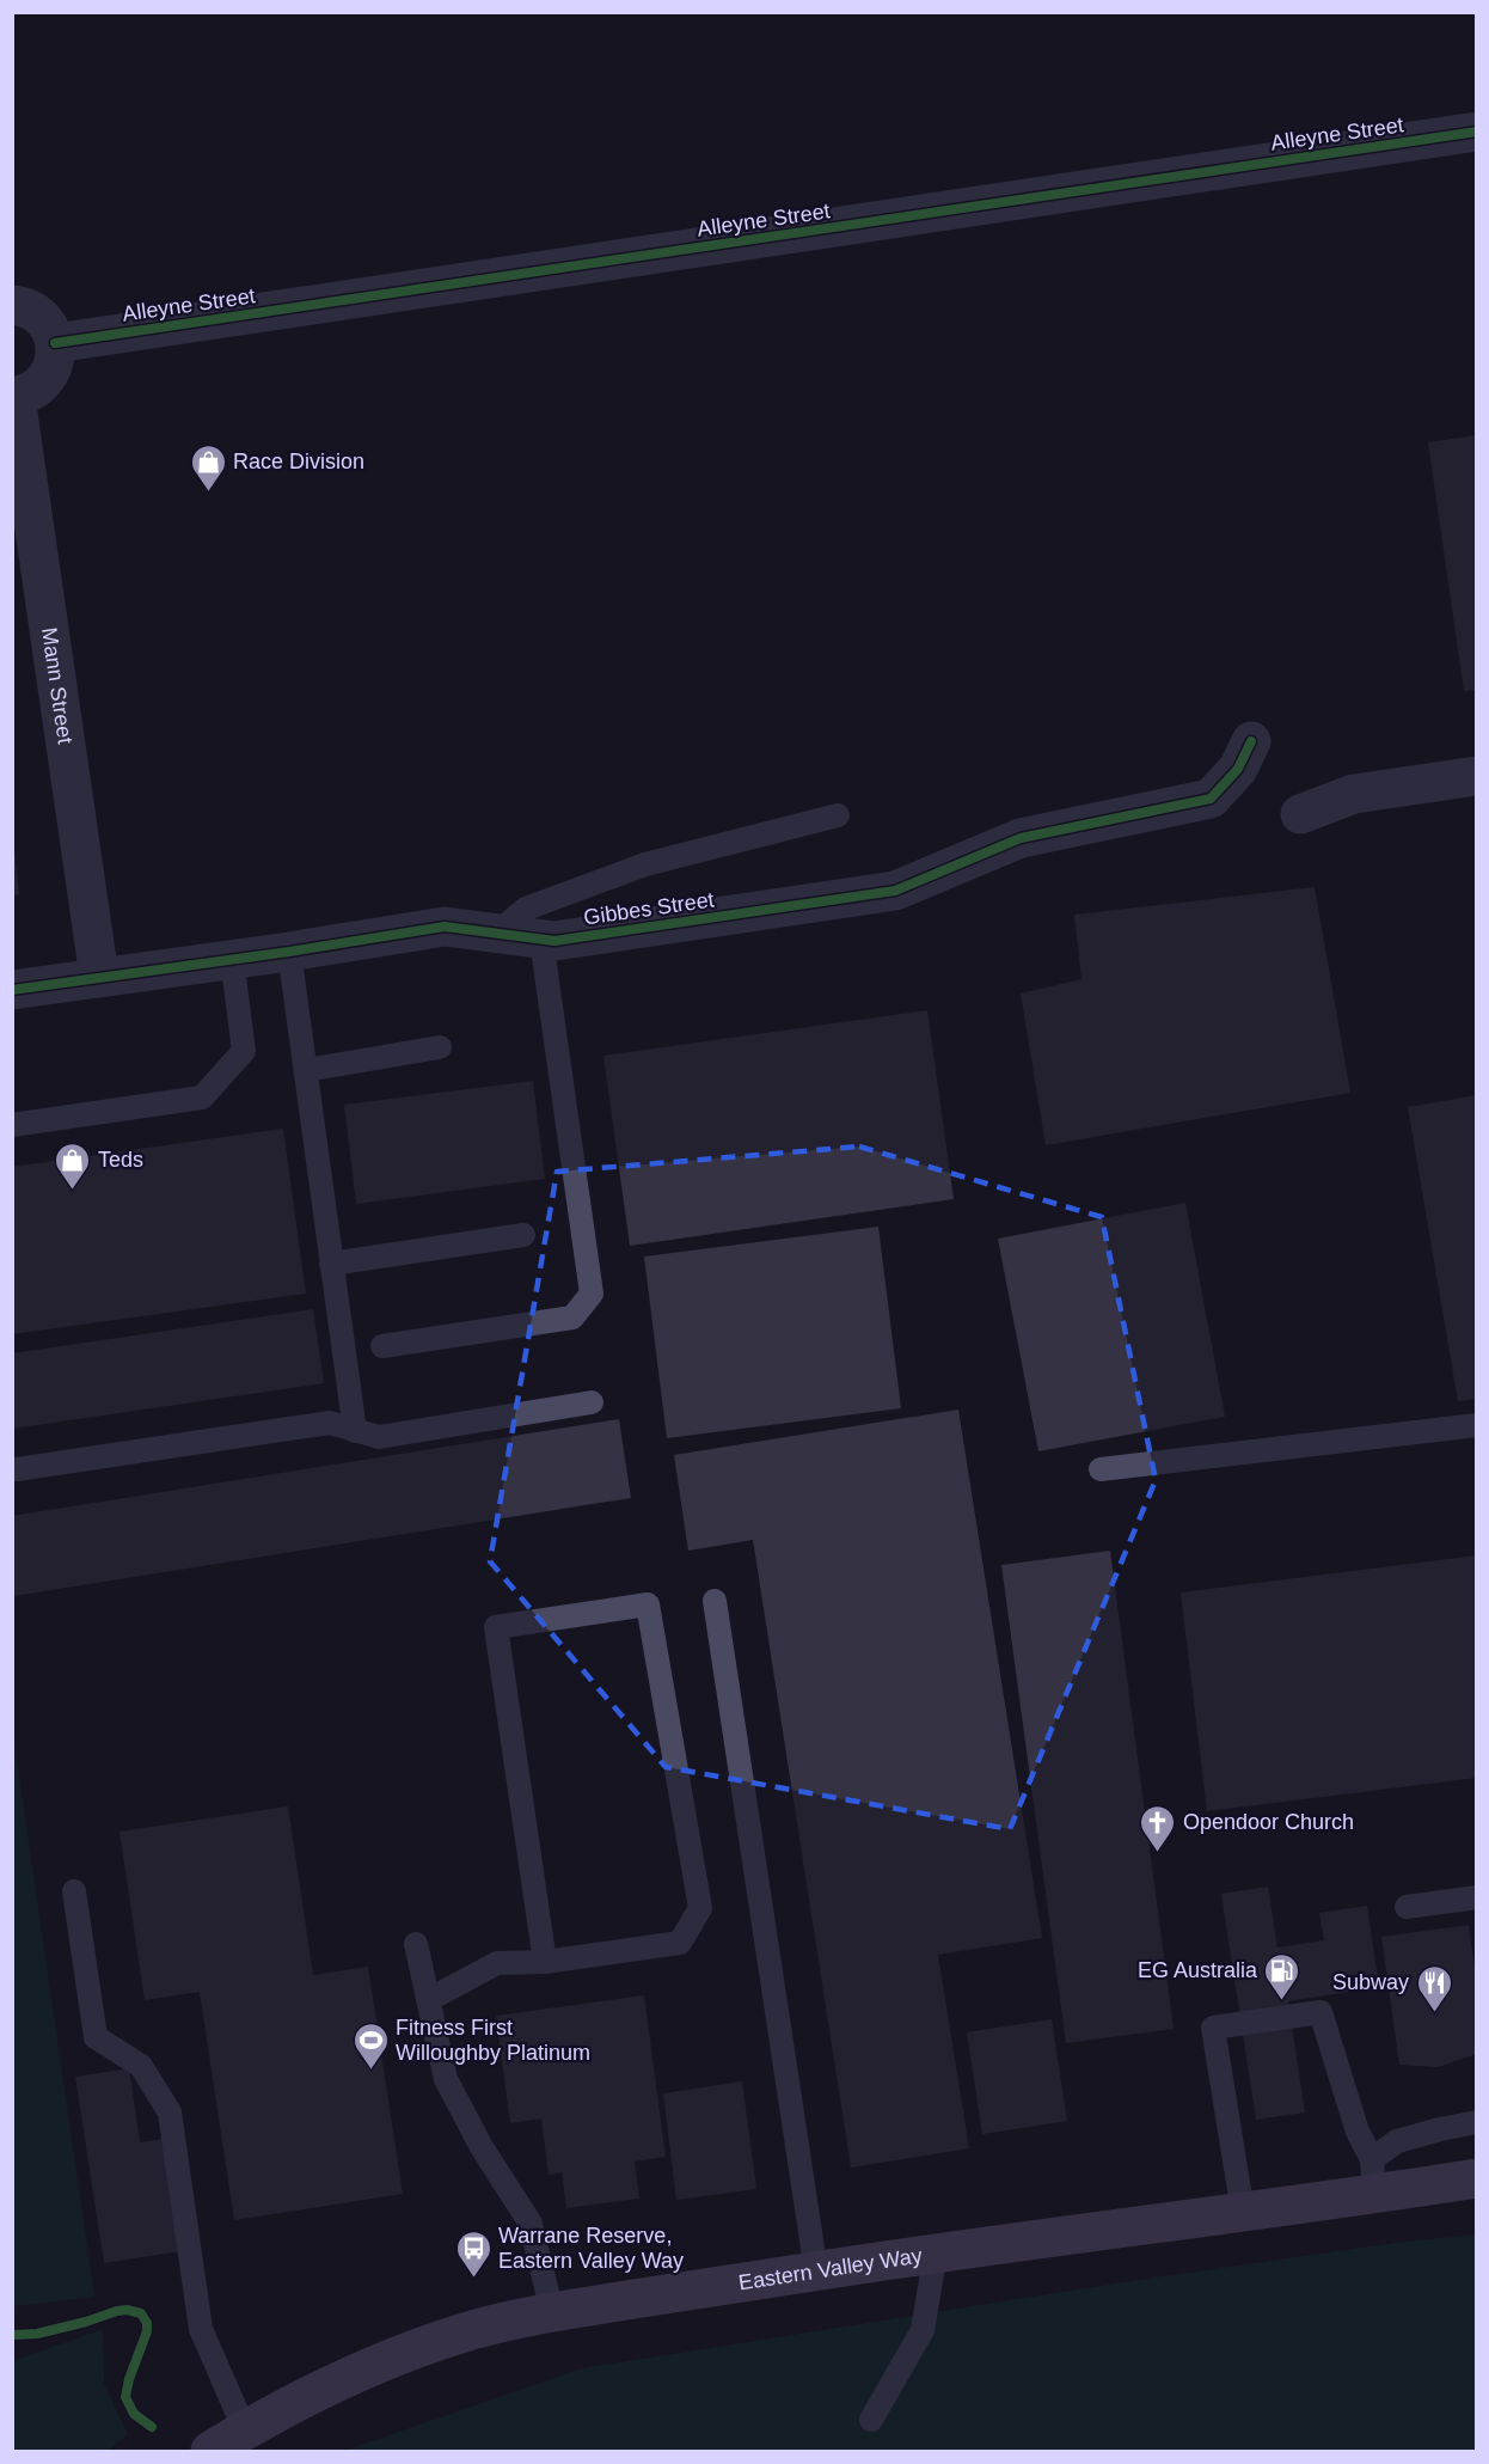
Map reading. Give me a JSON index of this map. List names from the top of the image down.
{
  "streets": {
    "main road": ["Eastern Valley Way"],
    "street": ["Alleyne Street", "Mann Street", "Gibbes Street"]
  },
  "crossings": [
    ["Mann Street", "Gibbes Street"]
  ],
  "places": {
    "shop": ["Race Division", "Teds"],
    "church": ["Opendoor Church"],
    "fuel station": ["EG Australia"],
    "restaurant": ["Subway"],
    "sports": ["Fitness First Willoughby Platinum"],
    "bus stop": ["Warrane Reserve, Eastern Valley Way"]
  }
}
